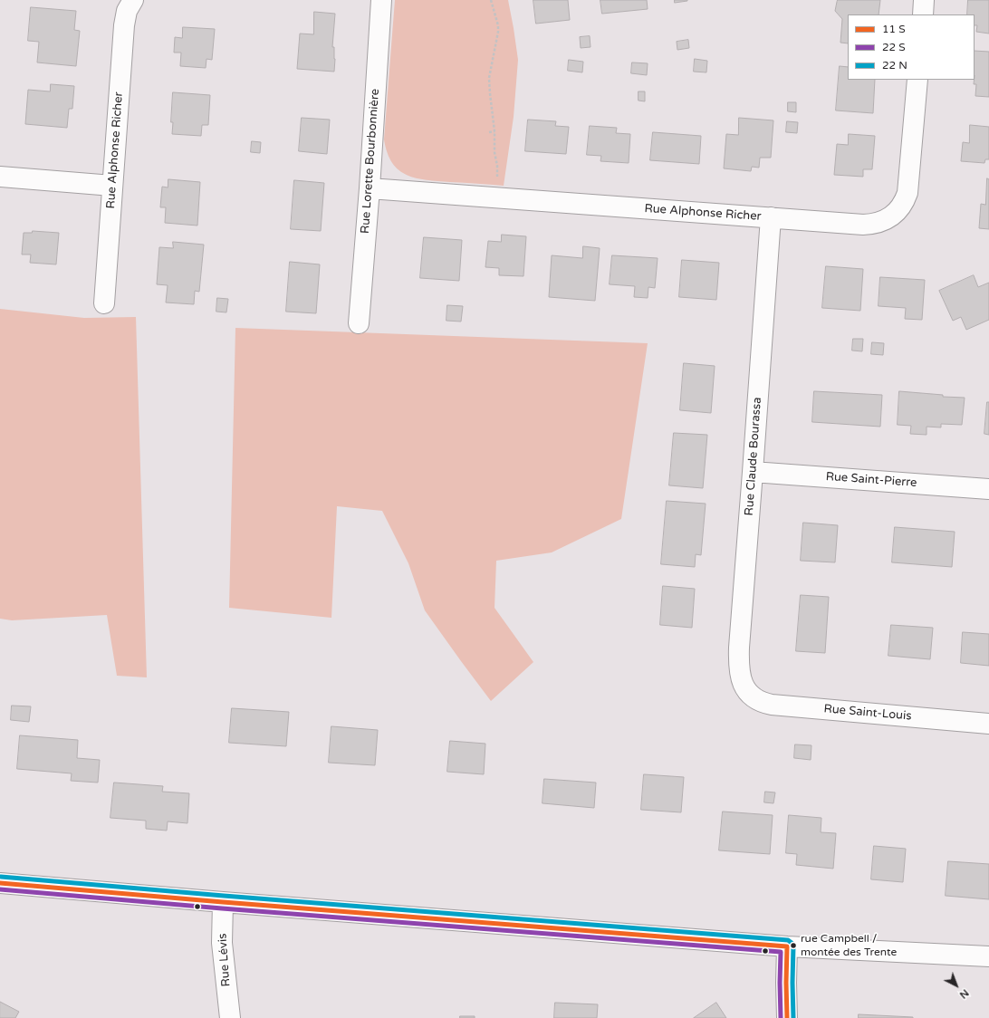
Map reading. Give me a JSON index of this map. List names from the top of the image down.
{
  "streets": {
    "street": [
      "Rue Alphonse Richer",
      "Rue Lorette Bourbonnière",
      "Rue Claude Bourassa",
      "Rue Saint-Pierre",
      "Rue Saint-Louis",
      "Rue Lévis"
    ]
  },
  "crossings": [
    ["Rue Alphonse Richer", "Rue Lorette Bourbonnière"],
    ["Rue Alphonse Richer", "Rue Claude Bourassa"],
    ["Rue Claude Bourassa", "Rue Saint-Pierre"],
    ["Rue Claude Bourassa", "Rue Saint-Louis"]
  ],
  "places": ["rue Campbell / montée des Trente"],
  "legend": ["11 S", "22 S", "22 N"],
  "north": "bottom right"
}
